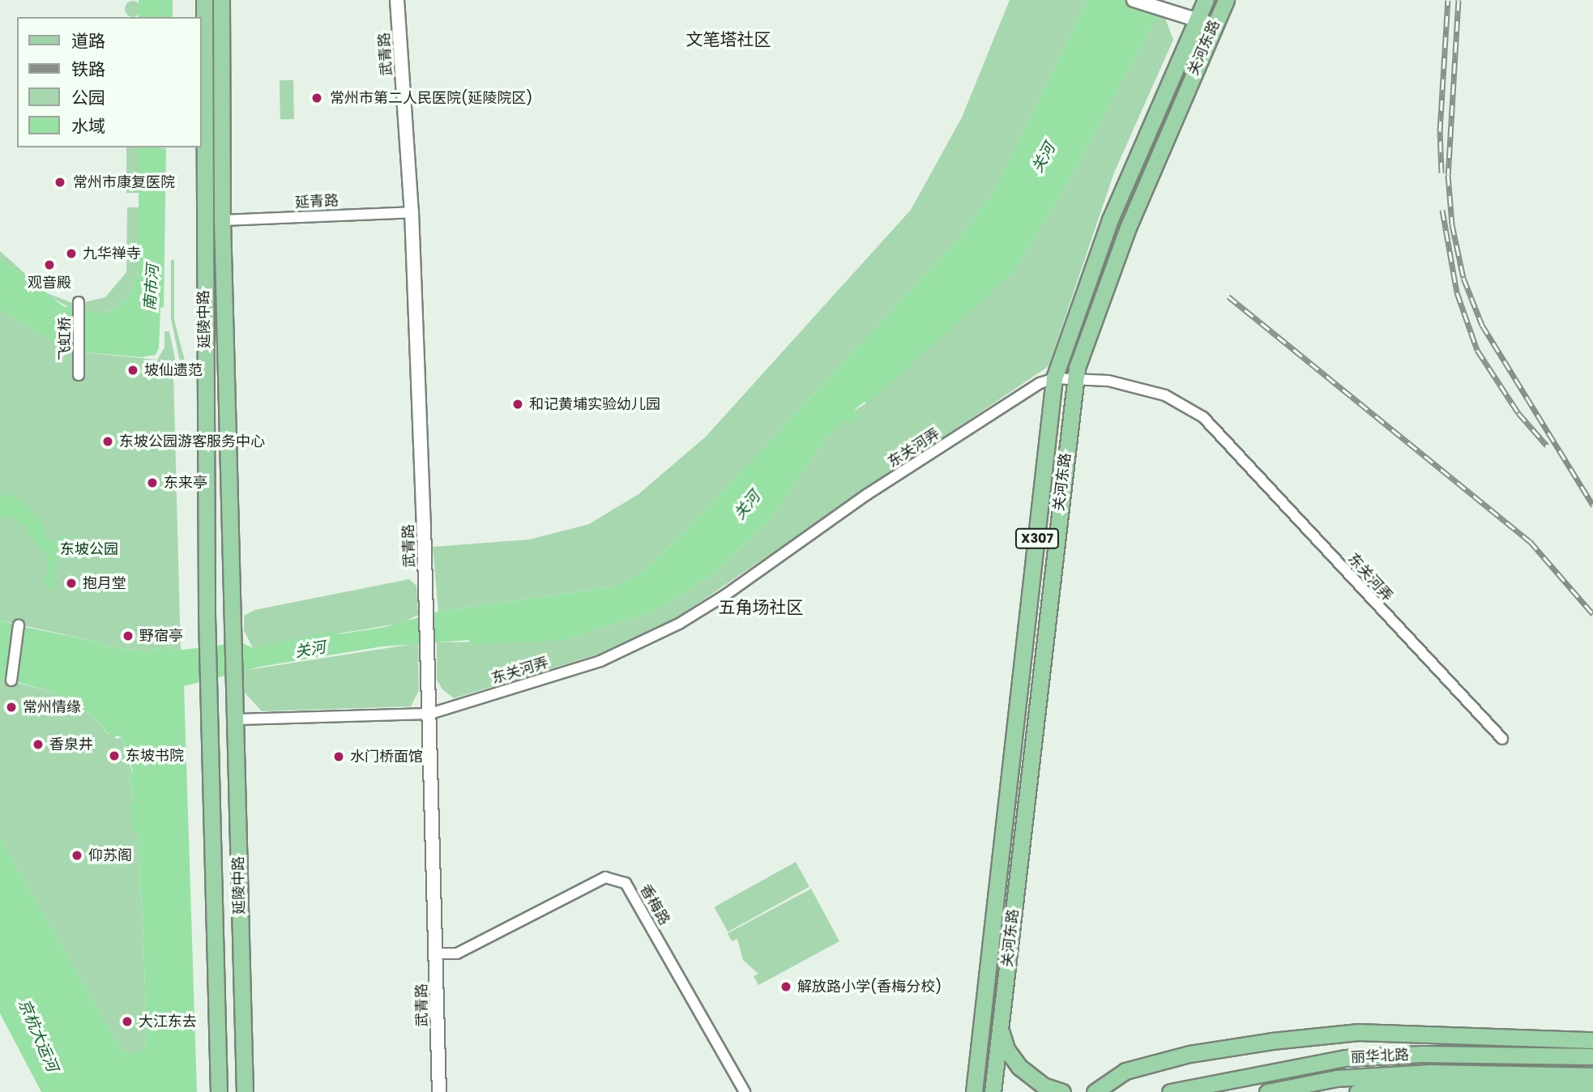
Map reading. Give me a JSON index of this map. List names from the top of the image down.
{
  "streets": {
    "main road": [
      "关河东路",
      "延陵中路",
      "X307",
      "丽华北路"
    ],
    "street": [
      "武青路",
      "延青路",
      "飞虹桥",
      "东关河弄",
      "香梅路"
    ]
  },
  "crossings": [
    ["关河东路", "东关河弄"],
    ["武青路", "延青路"],
    ["武青路", "东关河弄"],
    ["武青路", "香梅路"],
    ["延青路", "延陵中路"],
    ["延陵中路", "东关河弄"]
  ],
  "districts": ["文笔塔社区", "五角场社区"],
  "water": ["关河", "南市河", "京杭大运河"],
  "parks": ["东坡公园"],
  "places": [
    "常州市第二人民医院(延陵院区)",
    "常州市康复医院",
    "九华禅寺",
    "观音殿",
    "坡仙遗范",
    "和记黄埔实验幼儿园",
    "东坡公园游客服务中心",
    "东来亭",
    "抱月堂",
    "野宿亭",
    "常州情缘",
    "香泉井",
    "东坡书院",
    "水门桥面馆",
    "仰苏阁",
    "解放路小学(香梅分校)",
    "大江东去"
  ],
  "legend": [
    "道路",
    "铁路",
    "公园",
    "水域"
  ]
}
